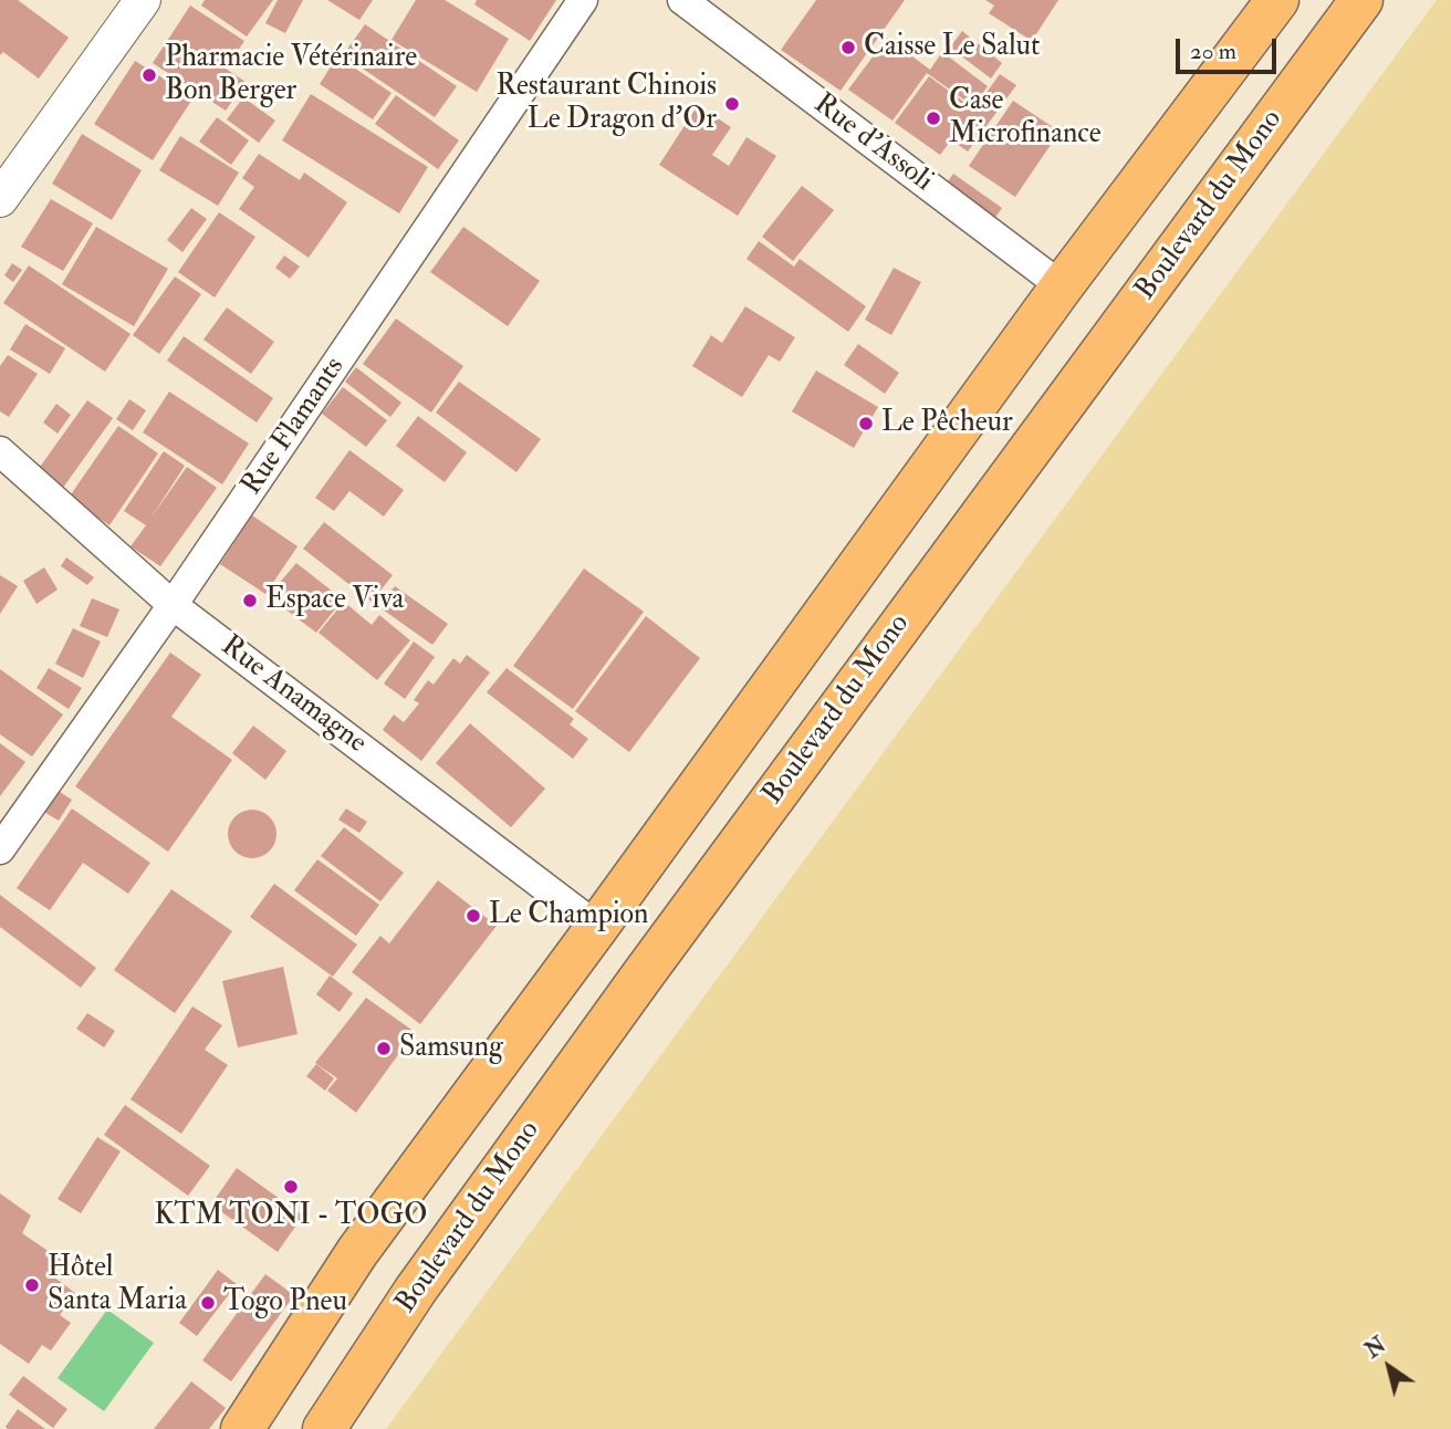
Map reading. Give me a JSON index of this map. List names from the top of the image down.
{
  "streets": {
    "highway": ["Boulevard du Mono"],
    "street": ["Rue d'Assoli", "Rue Flamants", "Rue Anamagne"]
  },
  "crossings": [
    ["Rue Flamants", "Rue Anamagne"]
  ],
  "places": [
    "Caisse Le Salut",
    "Pharmacie Vétérinaire Bon Berger",
    "Restaurant Chinois Le Dragon d'Or",
    "Case Microfinance",
    "Le Pêcheur",
    "Espace Viva",
    "Le Champion",
    "Samsung",
    "KTM TONI - TOGO",
    "Hôtel Santa Maria",
    "Togo Pneu"
  ],
  "scale_bar": "20 m",
  "north": "top left"
}
